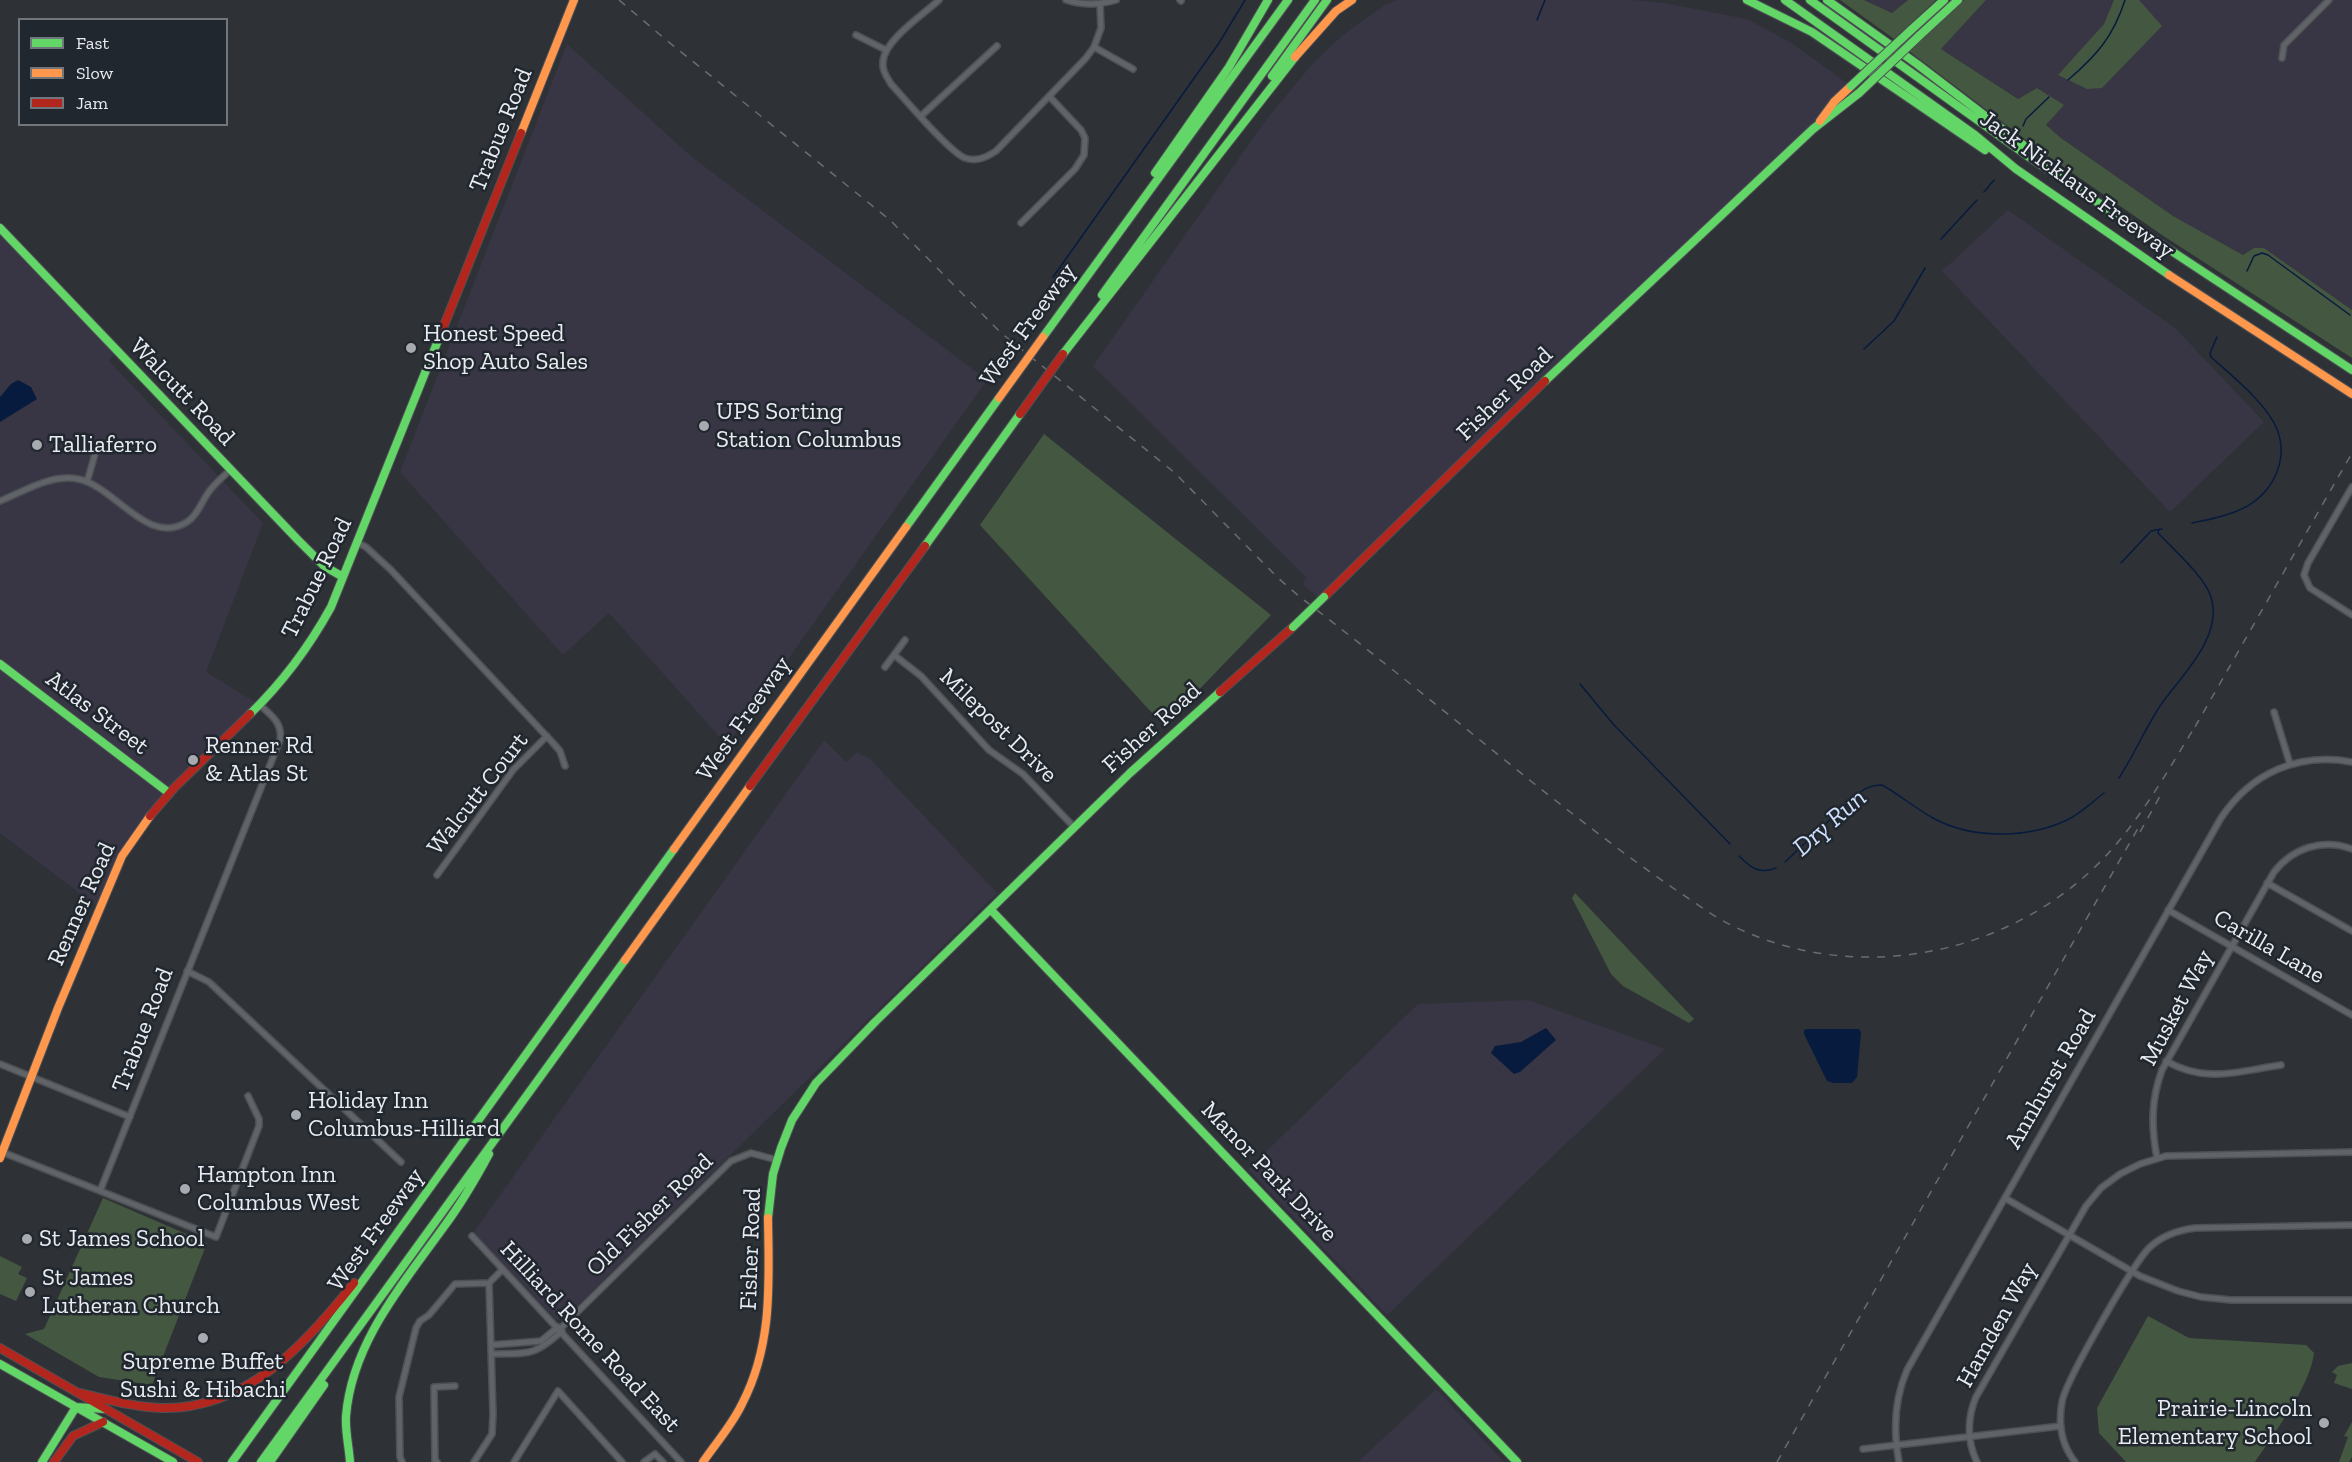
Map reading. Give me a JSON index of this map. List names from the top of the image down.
{
  "streets": {
    "main road": [
      "Trabue Road",
      "Jack Nicklaus Freeway",
      "West Freeway",
      "Walcutt Road",
      "Fisher Road",
      "Atlas Street",
      "Renner Road",
      "Manor Park Drive"
    ],
    "street": [
      "Milepost Drive",
      "Walcutt Court",
      "Carilla Lane",
      "Musket Way",
      "Annhurst Road",
      "Old Fisher Road",
      "Hamden Way",
      "Hilliard Rome Road East"
    ]
  },
  "crossings": [
    ["Trabue Road", "Walcutt Road"],
    ["Trabue Road", "Renner Road"],
    ["Fisher Road", "Milepost Drive"],
    ["Fisher Road", "Manor Park Drive"],
    ["Fisher Road", "Old Fisher Road"],
    ["Atlas Street", "Renner Road"],
    ["Carilla Lane", "Musket Way"],
    ["Carilla Lane", "Annhurst Road"],
    ["Musket Way", "Hamden Way"],
    ["Old Fisher Road", "Hilliard Rome Road East"]
  ],
  "water": ["Dry Run"],
  "places": [
    "Honest Speed Shop Auto Sales",
    "UPS Sorting Station Columbus",
    "Talliaferro",
    "Renner Rd & Atlas St",
    "Holiday Inn Columbus-Hilliard",
    "Hampton Inn Columbus West",
    "St James School",
    "St James Lutheran Church",
    "Supreme Buffet Sushi & Hibachi",
    "Prairie-Lincoln Elementary School"
  ],
  "legend": ["Fast", "Slow", "Jam"]
}
